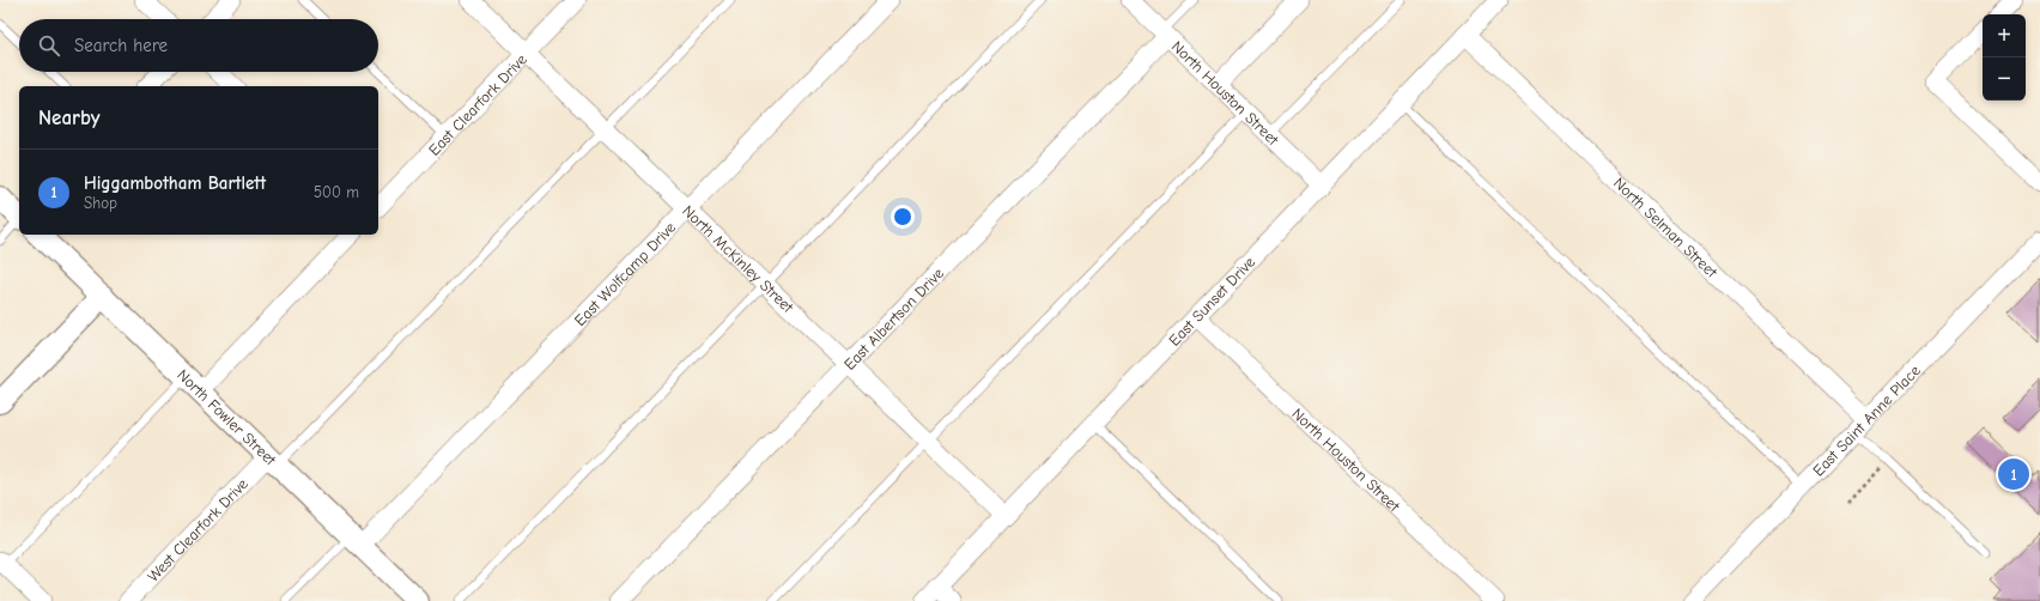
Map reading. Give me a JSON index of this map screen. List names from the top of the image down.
{
  "streets": {
    "street": [
      "North Houston Street",
      "East Clearfork Drive",
      "North Selman Street",
      "North McKinley Street",
      "East Wolfcamp Drive",
      "East Sunset Drive",
      "East Albertson Drive",
      "North Fowler Street",
      "East Saint Anne Place",
      "West Clearfork Drive"
    ]
  },
  "crossings": [
    ["North Houston Street", "East Sunset Drive"],
    ["North Houston Street", "East Albertson Drive"],
    ["East Clearfork Drive", "North McKinley Street"],
    ["North Selman Street", "East Sunset Drive"],
    ["North Selman Street", "East Saint Anne Place"],
    ["North McKinley Street", "East Wolfcamp Drive"],
    ["North McKinley Street", "East Sunset Drive"],
    ["North McKinley Street", "East Albertson Drive"],
    ["East Wolfcamp Drive", "North Fowler Street"],
    ["North Fowler Street", "West Clearfork Drive"]
  ],
  "page": {
    "map_buttons": ["+", "−"],
    "search": "Search here",
    "heading": "Nearby",
    "list": [
      {
        "mark": "1",
        "name": "Higgambotham Bartlett",
        "note": "Shop",
        "value": "500 m"
      }
    ],
    "pins": "1"
  }
}
